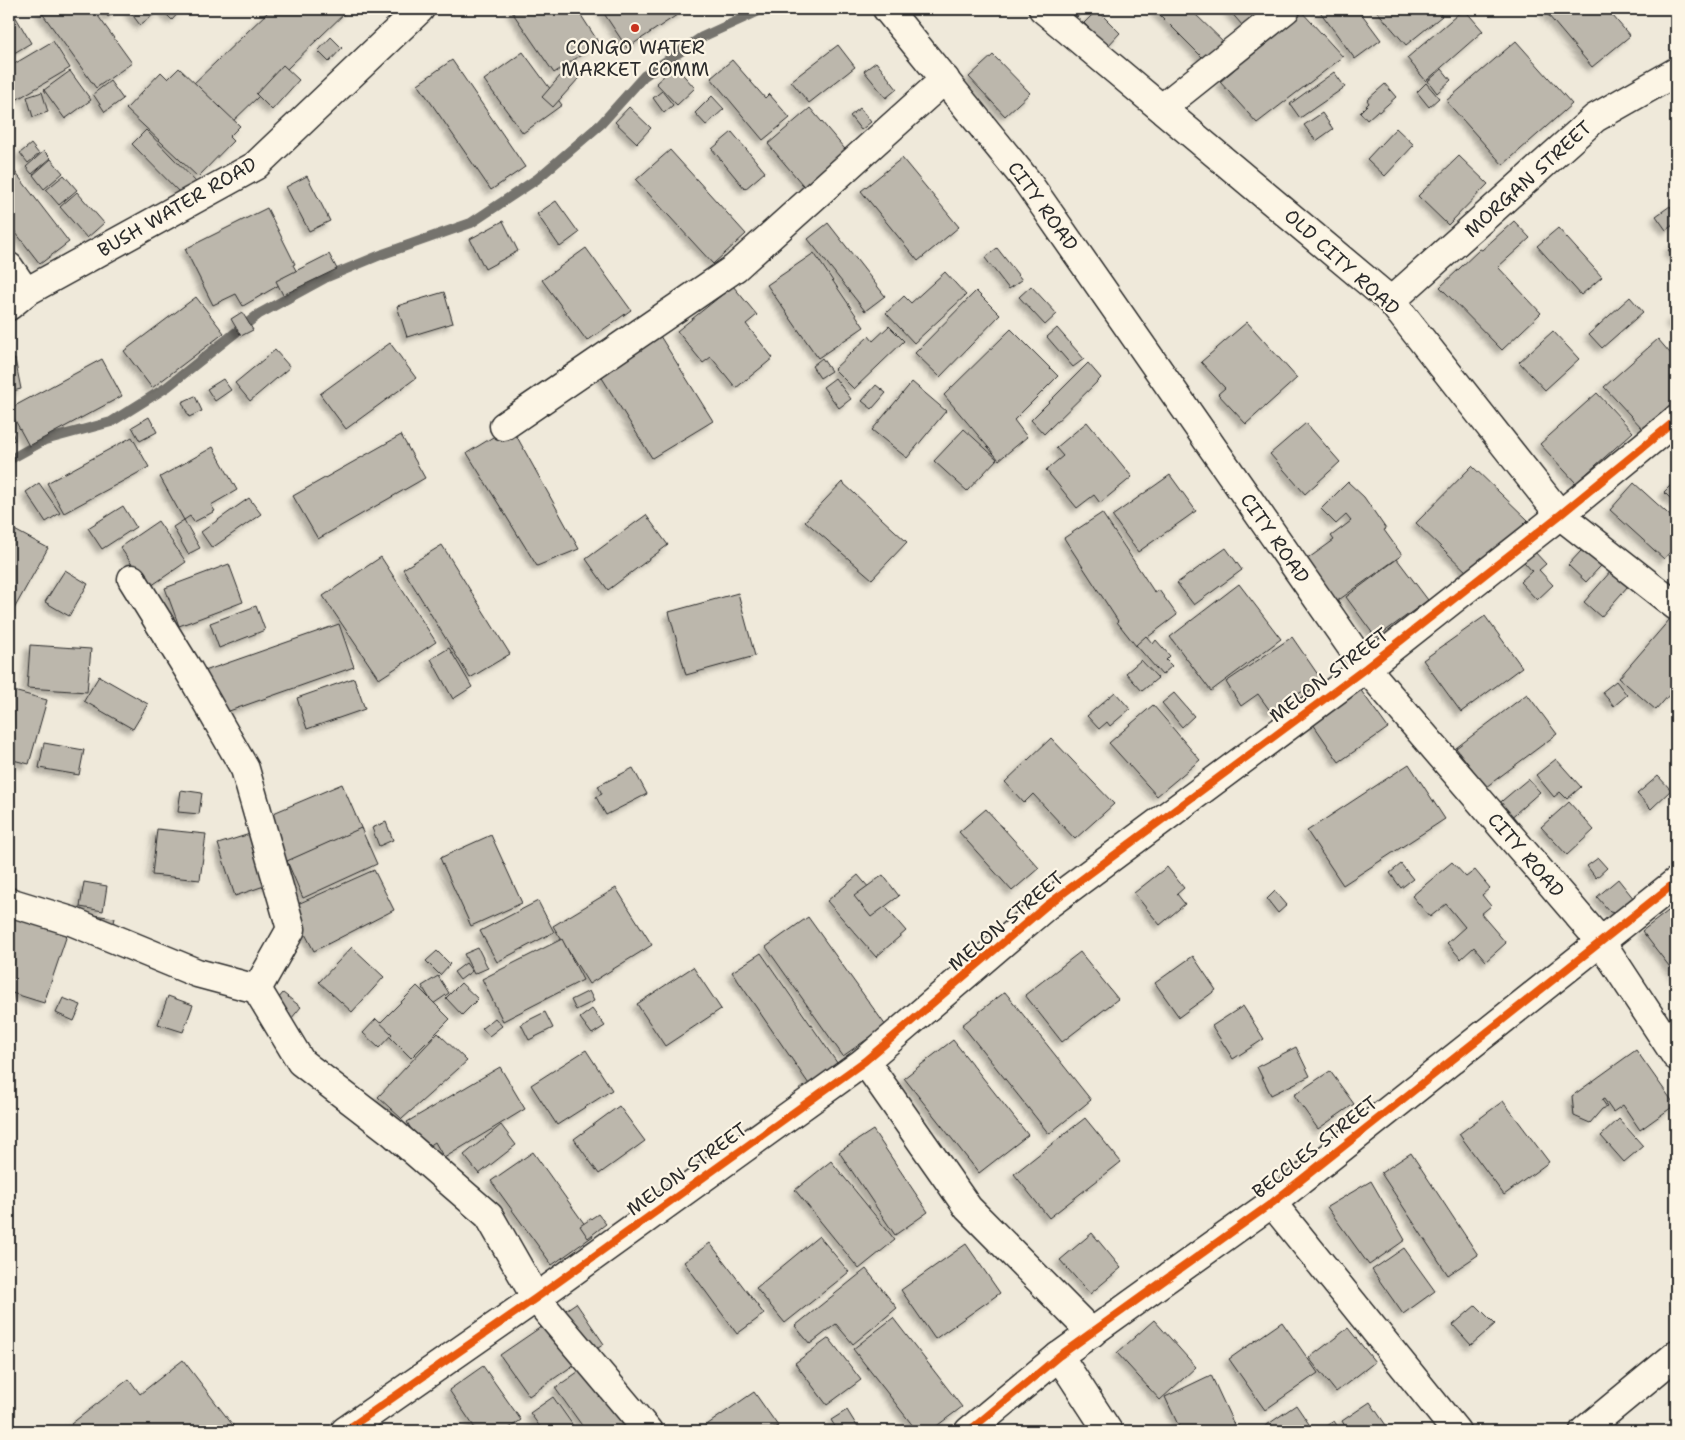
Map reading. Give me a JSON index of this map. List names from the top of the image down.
{
  "streets": {
    "street": [
      "MORGAN STREET",
      "CITY ROAD",
      "BUSH WATER ROAD",
      "OLD CITY ROAD",
      "MELON STREET",
      "BECCLES STREET"
    ]
  },
  "crossings": [
    ["MORGAN STREET", "OLD CITY ROAD"],
    ["CITY ROAD", "MELON STREET"],
    ["CITY ROAD", "BECCLES STREET"],
    ["OLD CITY ROAD", "MELON STREET"]
  ],
  "places": ["CONGO WATER MARKET COMM"]
}
